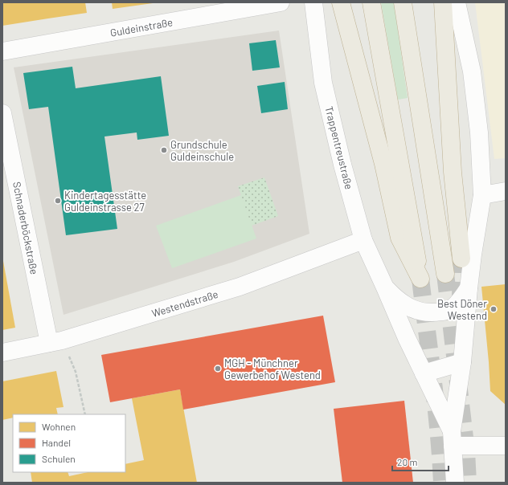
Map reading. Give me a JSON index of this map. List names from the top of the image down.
{
  "streets": {
    "street": [
      "Guldeinstraße",
      "Trappentreustraße",
      "Schnaderböckstraße",
      "Westendstraße"
    ]
  },
  "crossings": [
    ["Trappentreustraße", "Westendstraße"],
    ["Schnaderböckstraße", "Westendstraße"]
  ],
  "places": [
    "Grundschule Guldeinschule",
    "Kindertagesstätte Guldeinstrasse 27",
    "Best Döner Westend",
    "MGH - Münchner Gewerbehof Westend"
  ],
  "legend": ["Wohnen", "Handel", "Schulen"],
  "scale_bar": "20 m"
}
